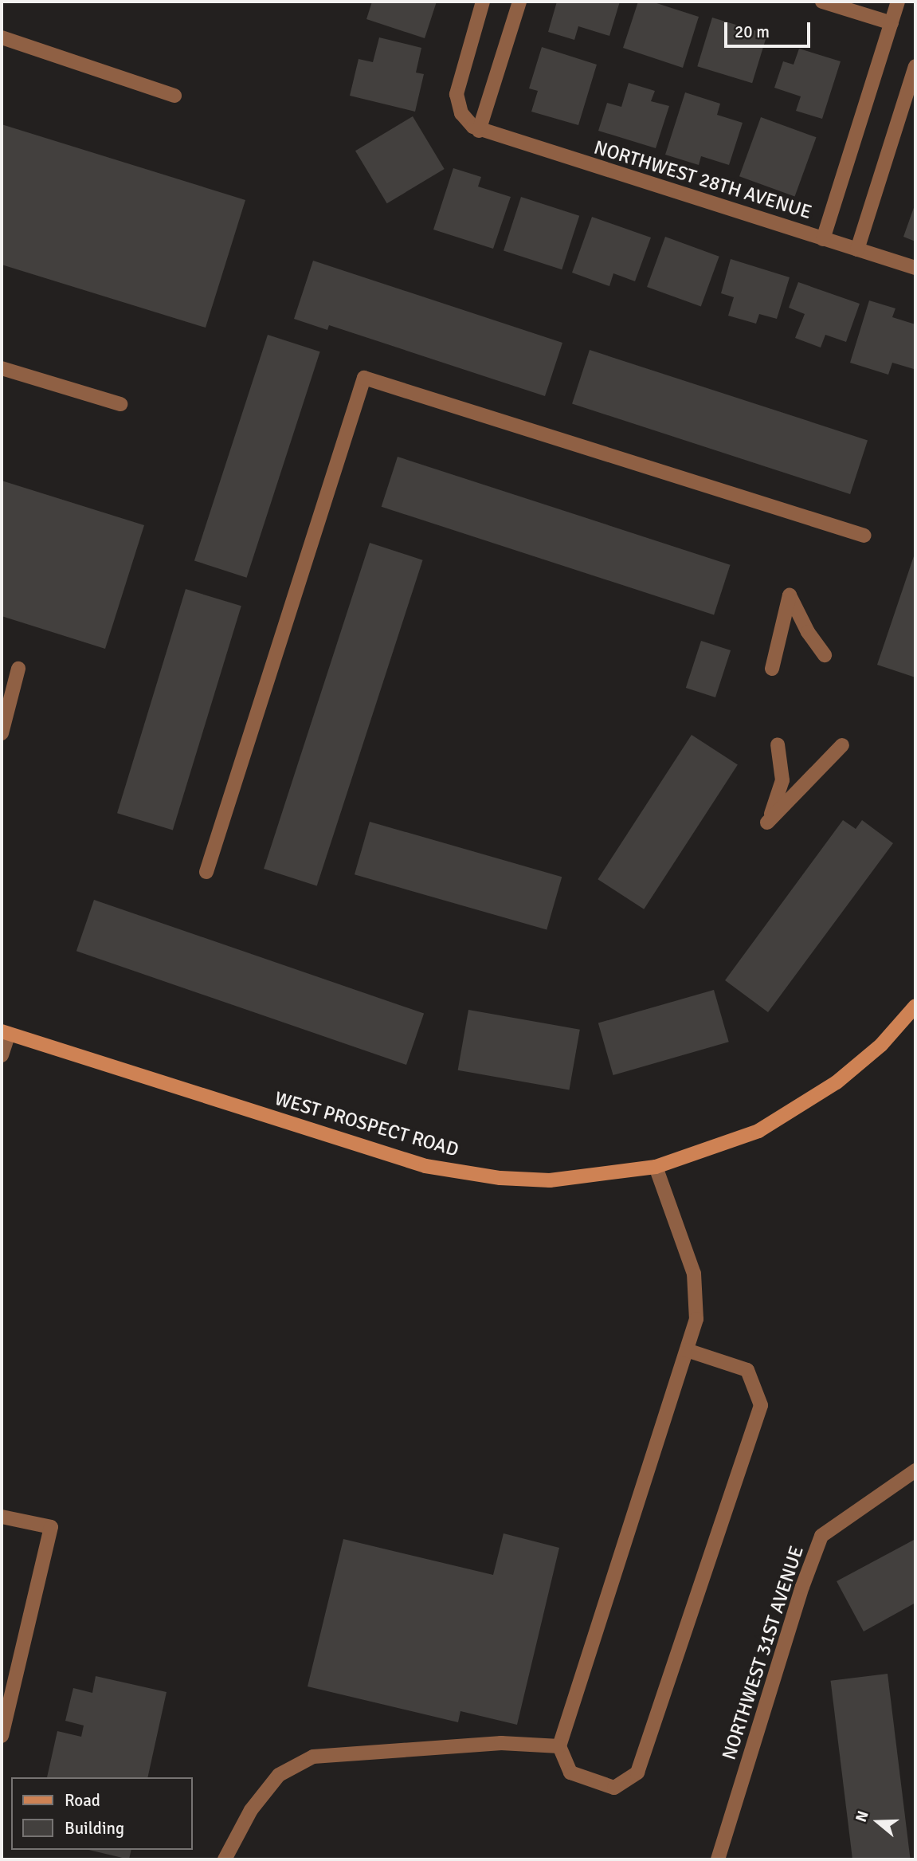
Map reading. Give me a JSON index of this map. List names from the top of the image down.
{
  "streets": {
    "main road": ["WEST PROSPECT ROAD"],
    "street": ["NORTHWEST 28TH AVENUE", "NORTHWEST 31ST AVENUE"]
  },
  "legend": ["Road", "Building"],
  "scale_bar": "20 m",
  "north": "left"
}
